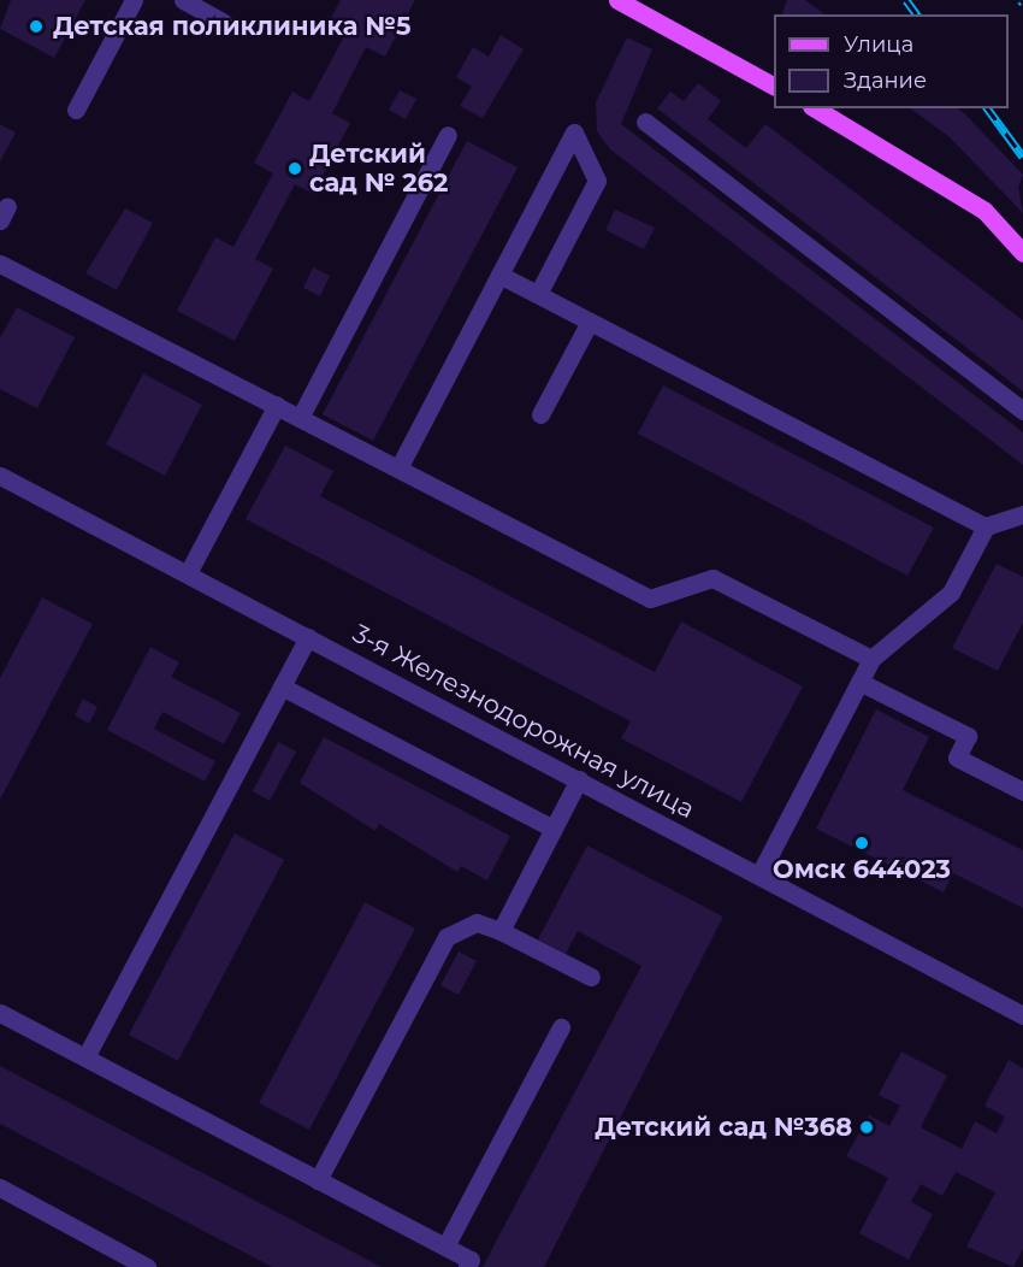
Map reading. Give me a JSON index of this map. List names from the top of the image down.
{
  "streets": {
    "street": ["3-я Железнодорожная улица"]
  },
  "places": [
    "Детская поликлиника №5",
    "Детский сад № 262",
    "Омск 644023",
    "Детский сад №368"
  ],
  "legend": ["Улица", "Здание"]
}
